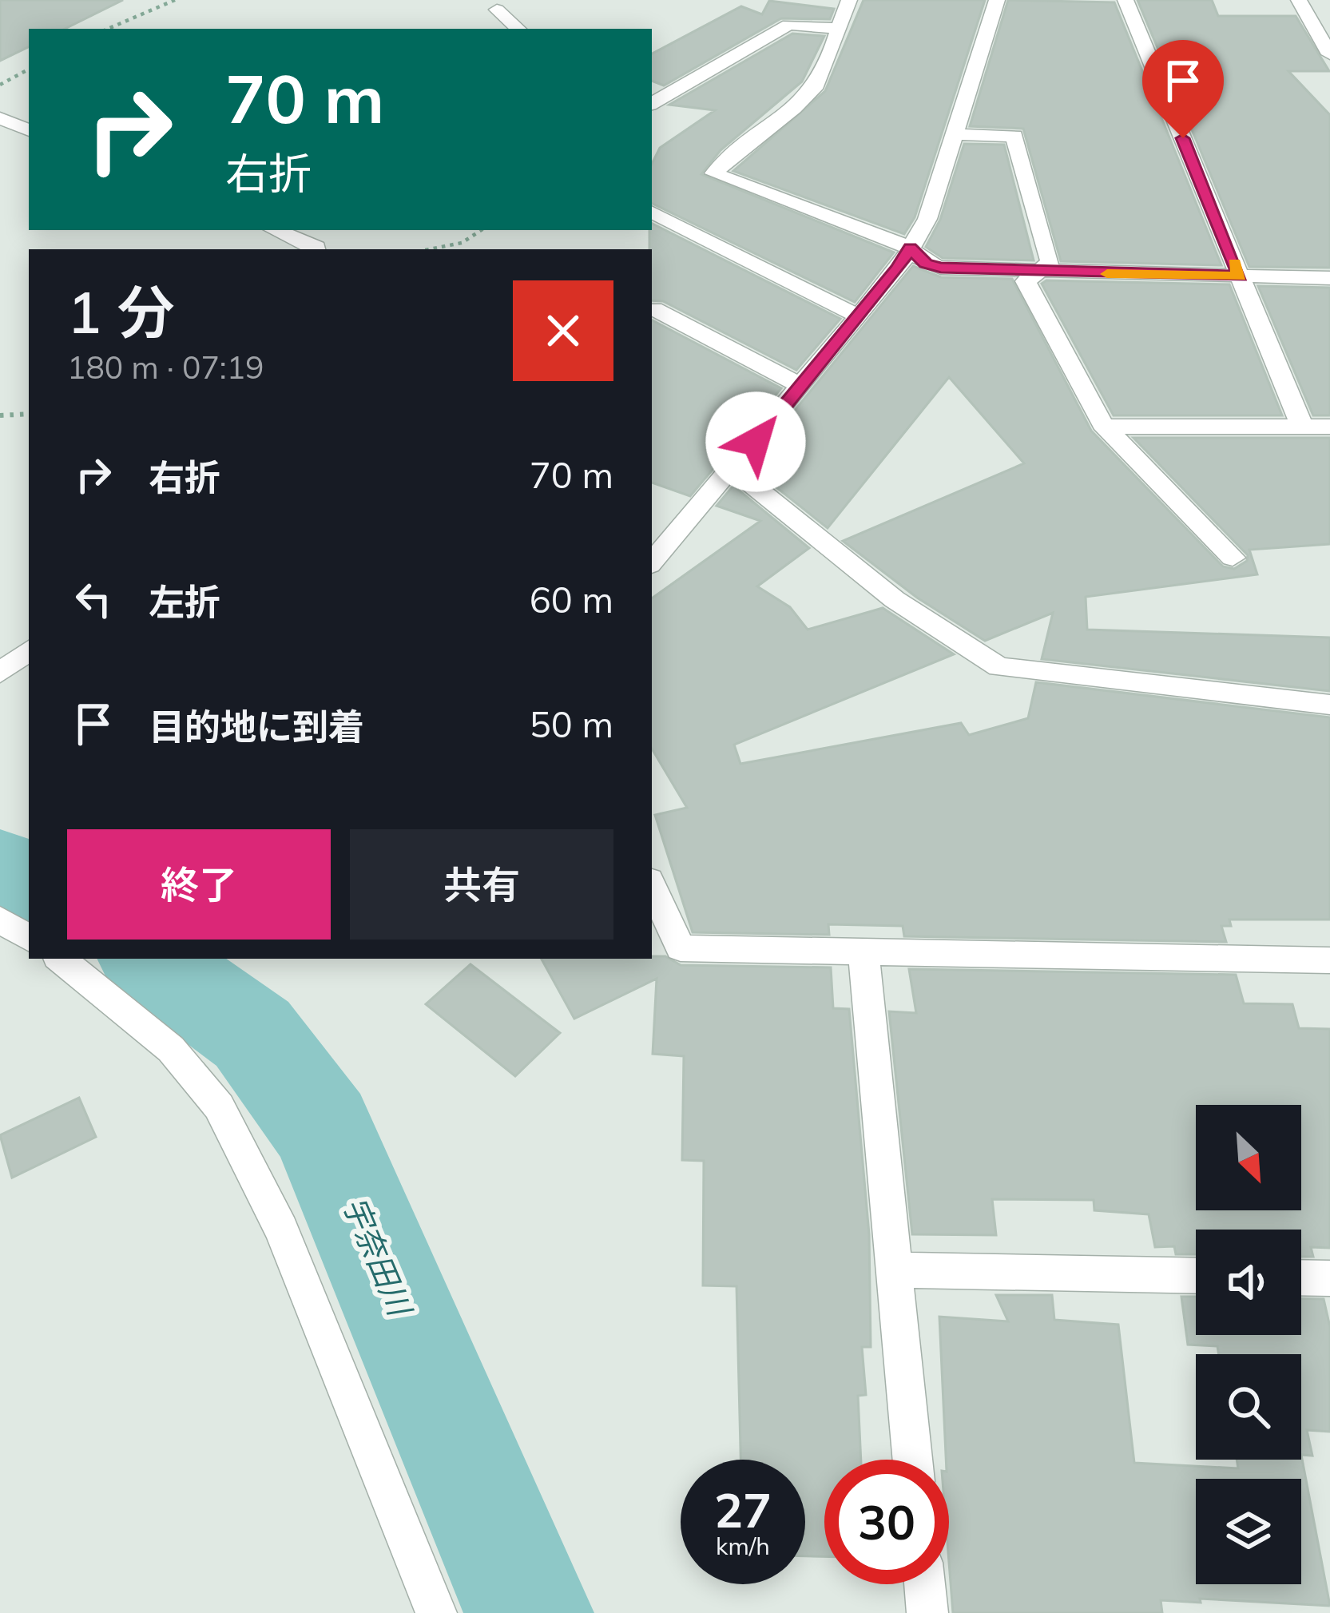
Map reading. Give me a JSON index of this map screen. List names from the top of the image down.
{
  "water": ["宇奈田川"],
  "north": "bottom right",
  "page": {
    "turn": ["70 m", "右折"],
    "heading": ["1 分", "180 m · 07:19"],
    "list": [
      {
        "name": "右折",
        "value": "70 m"
      },
      {
        "name": "左折",
        "value": "60 m"
      },
      {
        "name": "目的地に到着",
        "value": "50 m"
      }
    ],
    "buttons": ["終了", "共有"],
    "speed": "27 km/h",
    "limit": "30"
  }
}
